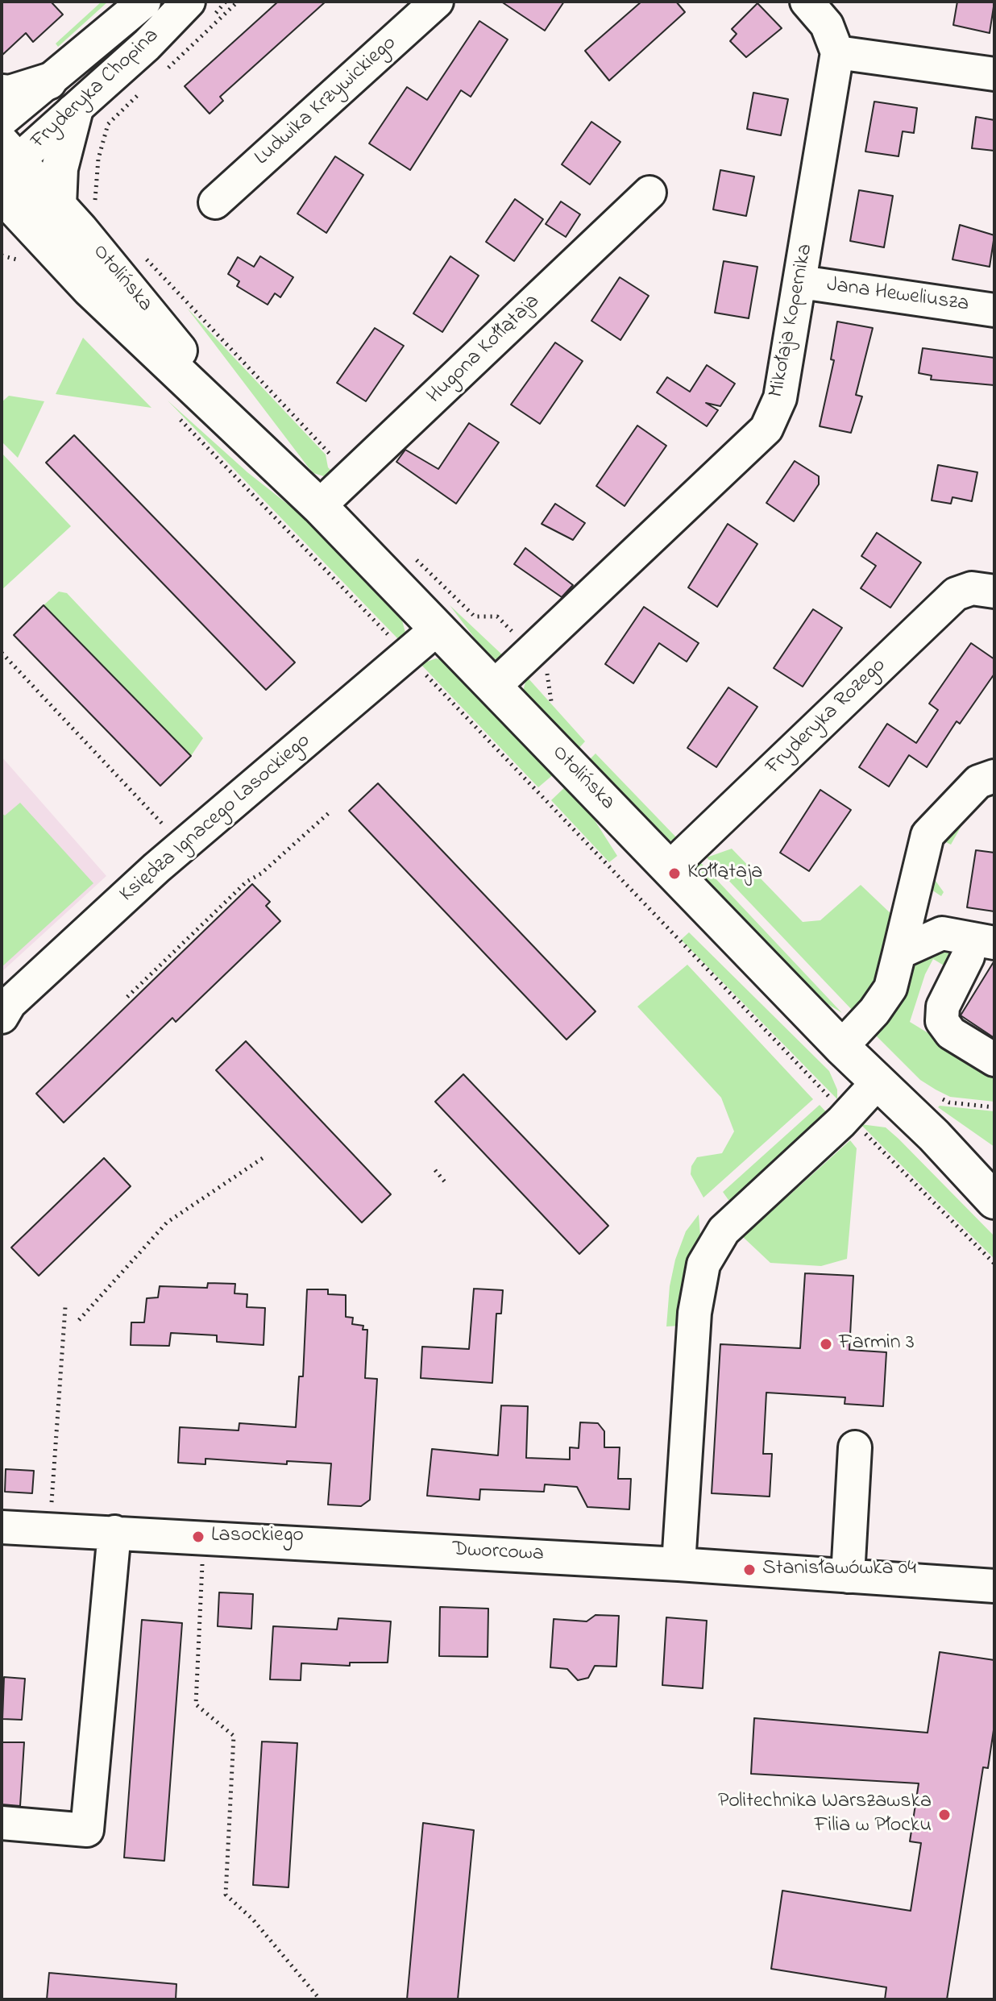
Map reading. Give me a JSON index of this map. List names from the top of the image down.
{
  "streets": {
    "main road": ["Otolińska"],
    "street": [
      "Fryderyka Chopina",
      "Ludwika Krzywickiego",
      "Jana Heweliusza",
      "Mikołaja Kopernika",
      "Hugona Kołłątaja",
      "Fryderyka Rozego",
      "Księdza Ignacego Lasockiego",
      "Dworcowa"
    ]
  },
  "crossings": [
    ["Fryderyka Chopina", "Otolińska"],
    ["Otolińska", "Mikołaja Kopernika"],
    ["Otolińska", "Hugona Kołłątaja"],
    ["Otolińska", "Fryderyka Rozego"],
    ["Otolińska", "Księdza Ignacego Lasockiego"],
    ["Jana Heweliusza", "Mikołaja Kopernika"]
  ],
  "places": [
    "Kołłątaja",
    "Farmin 3",
    "Lasockiego",
    "Stanisławówka 04",
    "Politechnika Warszawska Filia w Płocku"
  ]
}
